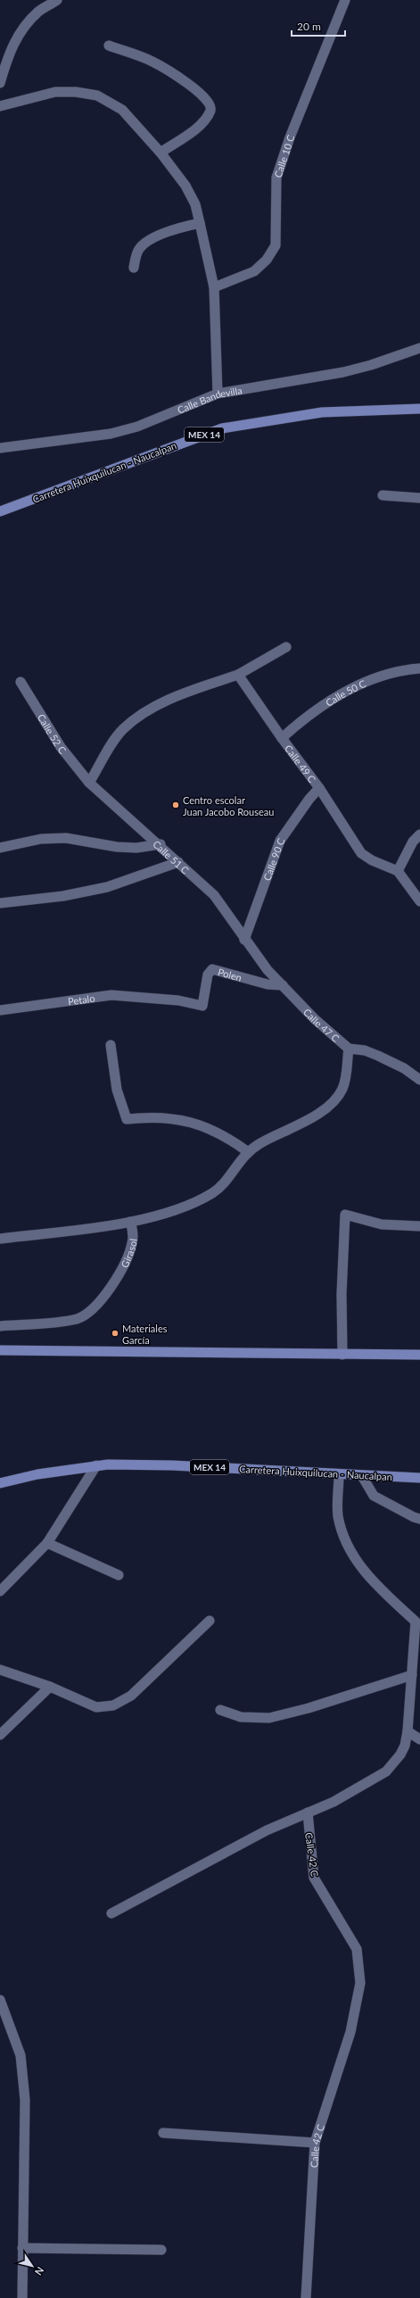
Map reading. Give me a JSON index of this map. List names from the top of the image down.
{
  "streets": {
    "main road": ["MEX 14", "Carretera Huixquilucan - Naucalpan"],
    "street": [
      "Calle 10 C",
      "Calle Bandevilla",
      "Calle 50 C",
      "Calle 52 C",
      "Calle 49 C",
      "Calle 51 C",
      "Calle 90 C",
      "Polen",
      "Petalo",
      "Calle 47 C",
      "Girasol",
      "Calle 42 C"
    ]
  },
  "crossings": [
    ["Calle 50 C", "Calle 49 C"],
    ["Calle 52 C", "Calle 51 C"],
    ["Calle 49 C", "Calle 90 C"],
    ["Calle 51 C", "Calle 90 C"],
    ["Calle 51 C", "Calle 47 C"],
    ["Calle 90 C", "Calle 47 C"],
    ["Polen", "Petalo"],
    ["Polen", "Calle 47 C"]
  ],
  "places": ["Centro escolar Juan Jacobo Rouseau", "Materiales García"],
  "scale_bar": "20 m",
  "north": "bottom right"
}
